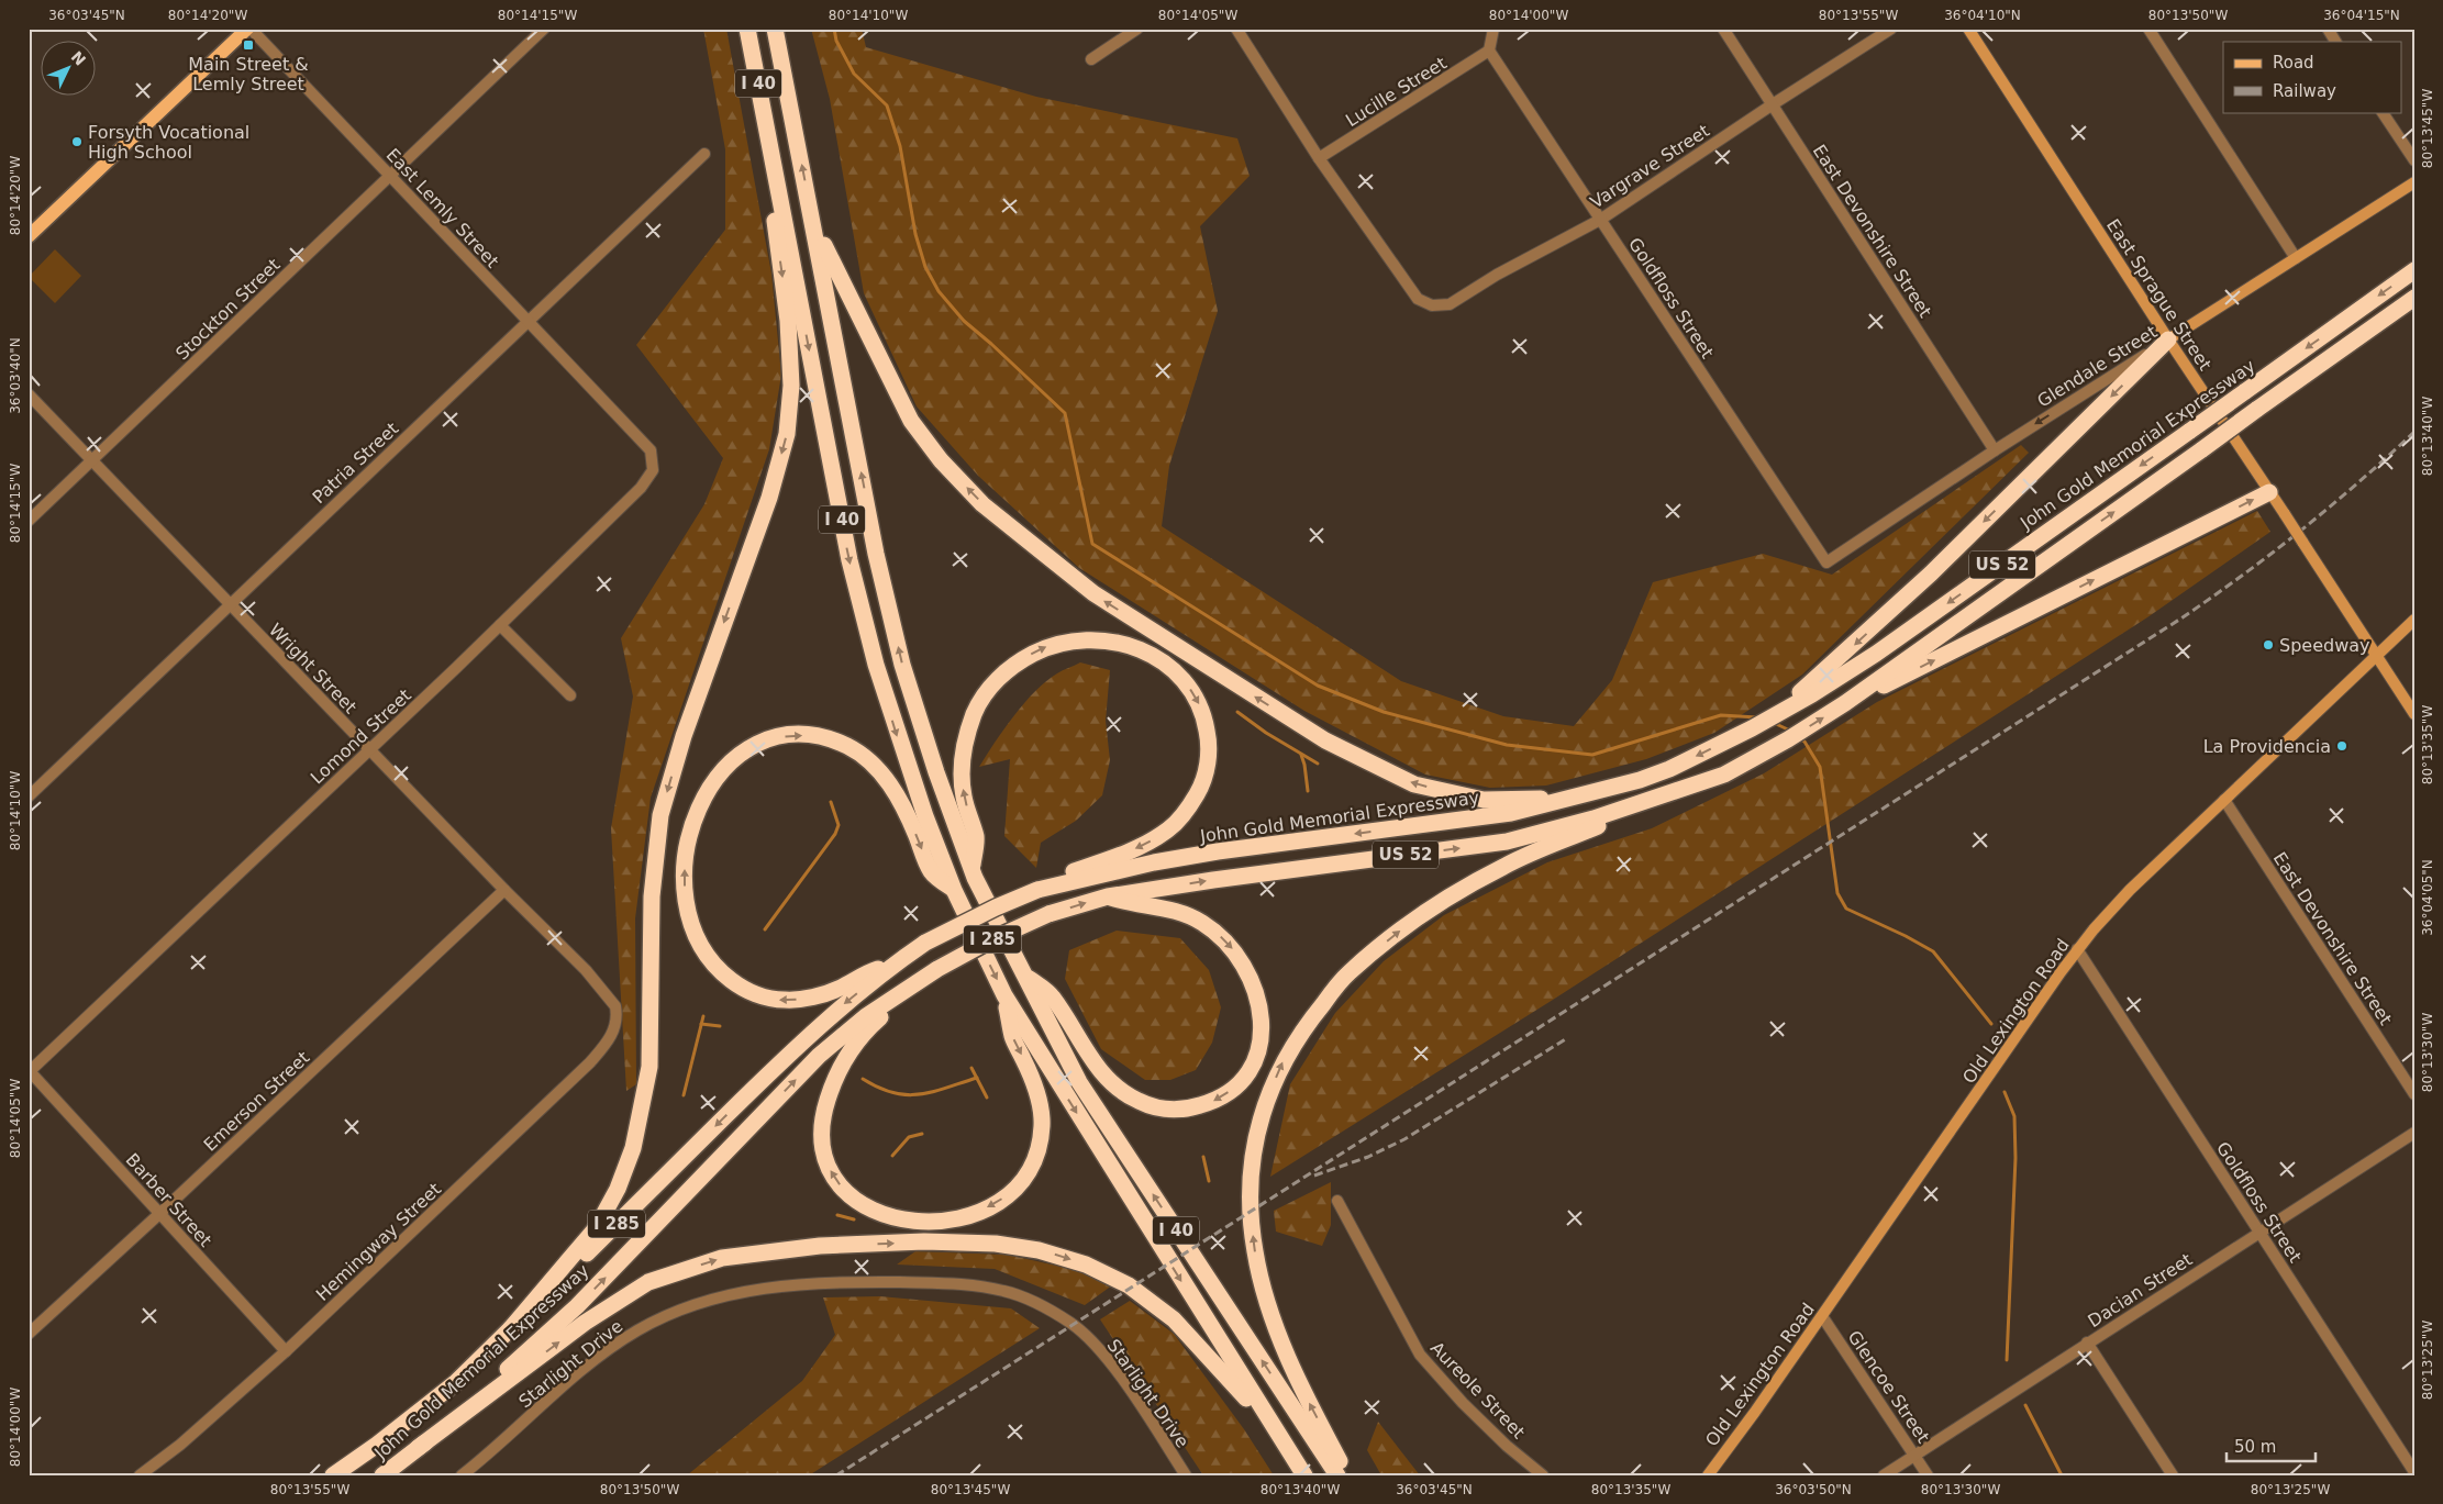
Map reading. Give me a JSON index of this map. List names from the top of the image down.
{
  "streets": {
    "highway": [
      "I 40",
      "John Gold Memorial Expressway",
      "US 52",
      "I 285"
    ],
    "main road": ["East Sprague Street", "Glendale Street", "Old Lexington Road"],
    "street": [
      "Lucille Street",
      "Vargrave Street",
      "East Lemly Street",
      "East Devonshire Street",
      "Goldfloss Street",
      "Stockton Street",
      "Patria Street",
      "Wright Street",
      "Lomond Street",
      "Emerson Street",
      "Barber Street",
      "Hemingway Street",
      "Dacian Street",
      "Starlight Drive",
      "Glencoe Street",
      "Aureole Street"
    ]
  },
  "crossings": [
    ["Lucille Street", "Vargrave Street"],
    ["Lucille Street", "Goldfloss Street"],
    ["Vargrave Street", "East Devonshire Street"],
    ["Vargrave Street", "Goldfloss Street"],
    ["East Lemly Street", "Stockton Street"],
    ["East Lemly Street", "Patria Street"],
    ["East Lemly Street", "Lomond Street"],
    ["East Devonshire Street", "Glendale Street"],
    ["East Devonshire Street", "Old Lexington Road"],
    ["East Sprague Street", "Glendale Street"],
    ["East Sprague Street", "Old Lexington Road"],
    ["Goldfloss Street", "Glendale Street"],
    ["Goldfloss Street", "Old Lexington Road"],
    ["Goldfloss Street", "Dacian Street"],
    ["Stockton Street", "Wright Street"],
    ["Patria Street", "Wright Street"],
    ["Wright Street", "Lomond Street"],
    ["Wright Street", "Emerson Street"],
    ["Wright Street", "Hemingway Street"],
    ["Lomond Street", "Barber Street"],
    ["Old Lexington Road", "Glencoe Street"],
    ["Emerson Street", "Barber Street"],
    ["Barber Street", "Hemingway Street"],
    ["Dacian Street", "Glencoe Street"]
  ],
  "places": {
    "transit": ["Main Street & Lemly Street"],
    "other": ["Forsyth Vocational High School", "Speedway", "La Providencia"]
  },
  "legend": ["Road", "Railway"],
  "scale_bar": "50 m",
  "north": "top right",
  "coordinates": [
    "36°03'45\"N",
    "80°14'20\"W",
    "80°14'15\"W",
    "80°14'10\"W",
    "80°14'05\"W",
    "80°14'00\"W",
    "80°13'55\"W",
    "36°04'10\"N",
    "80°13'50\"W",
    "36°04'15\"N",
    "80°13'45\"W",
    "36°03'40\"N",
    "80°13'40\"W",
    "80°13'35\"W",
    "36°04'05\"N",
    "80°13'30\"W",
    "80°13'25\"W",
    "36°03'50\"N"
  ]
}
